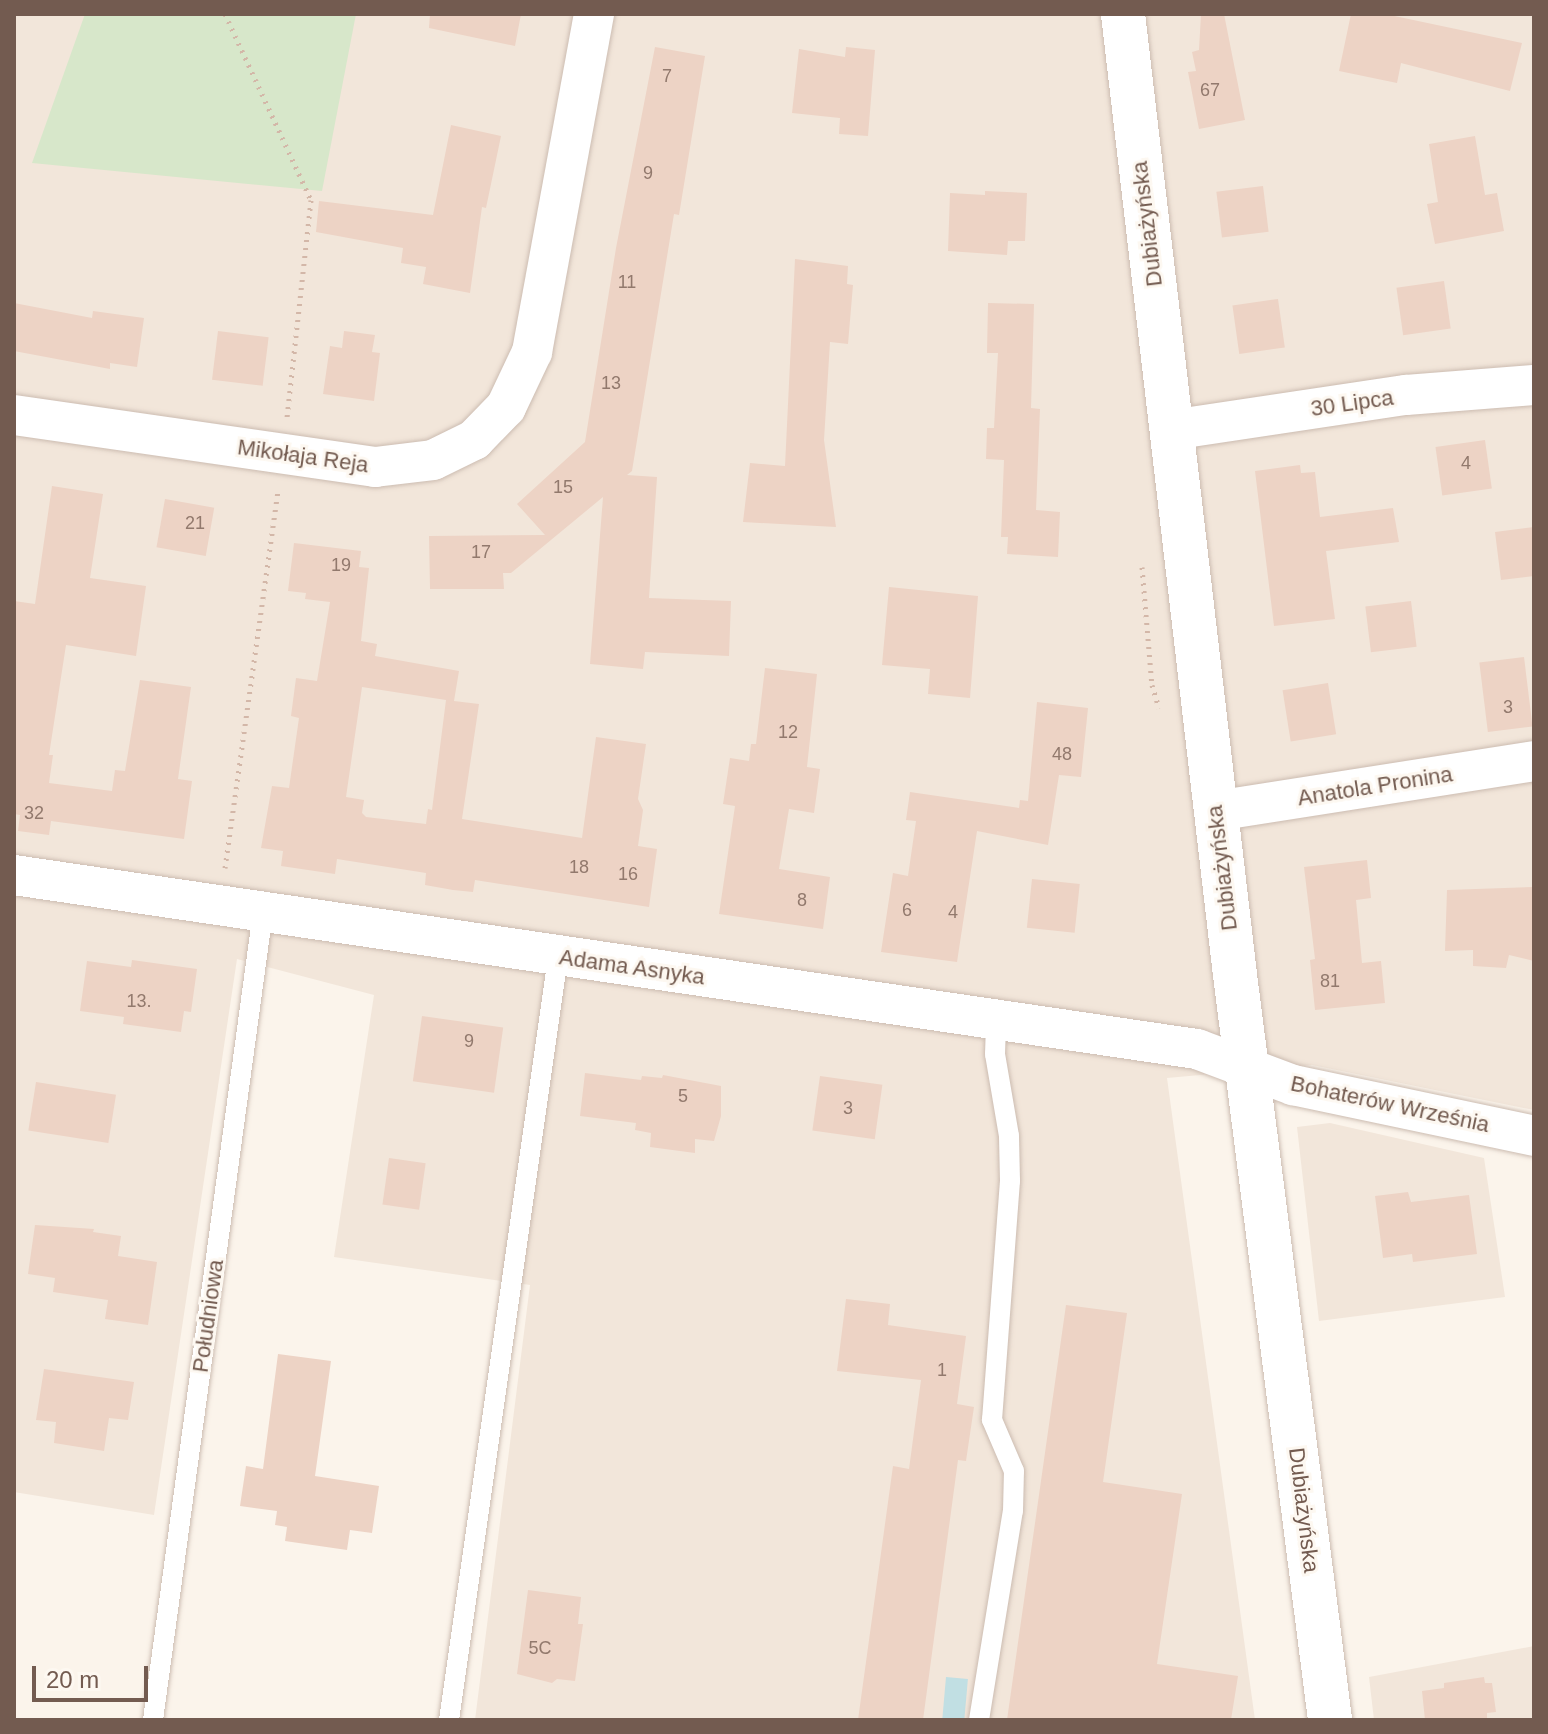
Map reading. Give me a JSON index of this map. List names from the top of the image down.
{
  "streets": {
    "street": [
      "Dubiażyńska",
      "30 Lipca",
      "Mikołaja Reja",
      "Anatola Pronina",
      "Adama Asnyka",
      "Bohaterów Września"
    ],
    "lane": ["Południowa"]
  },
  "crossings": [
    ["Dubiażyńska", "30 Lipca"],
    ["Dubiażyńska", "Anatola Pronina"],
    ["Dubiażyńska", "Adama Asnyka"],
    ["Dubiażyńska", "Bohaterów Września"],
    ["Adama Asnyka", "Bohaterów Września"],
    ["Adama Asnyka", "Południowa"]
  ],
  "house_numbers": [
    "7",
    "67",
    "9",
    "11",
    "13",
    "4",
    "15",
    "21",
    "17",
    "19",
    "3",
    "12",
    "48",
    "32",
    "18",
    "16",
    "8",
    "6",
    "4",
    "81",
    "13.",
    "9",
    "5",
    "3",
    "1",
    "5C"
  ],
  "scale_bar": "20 m"
}
